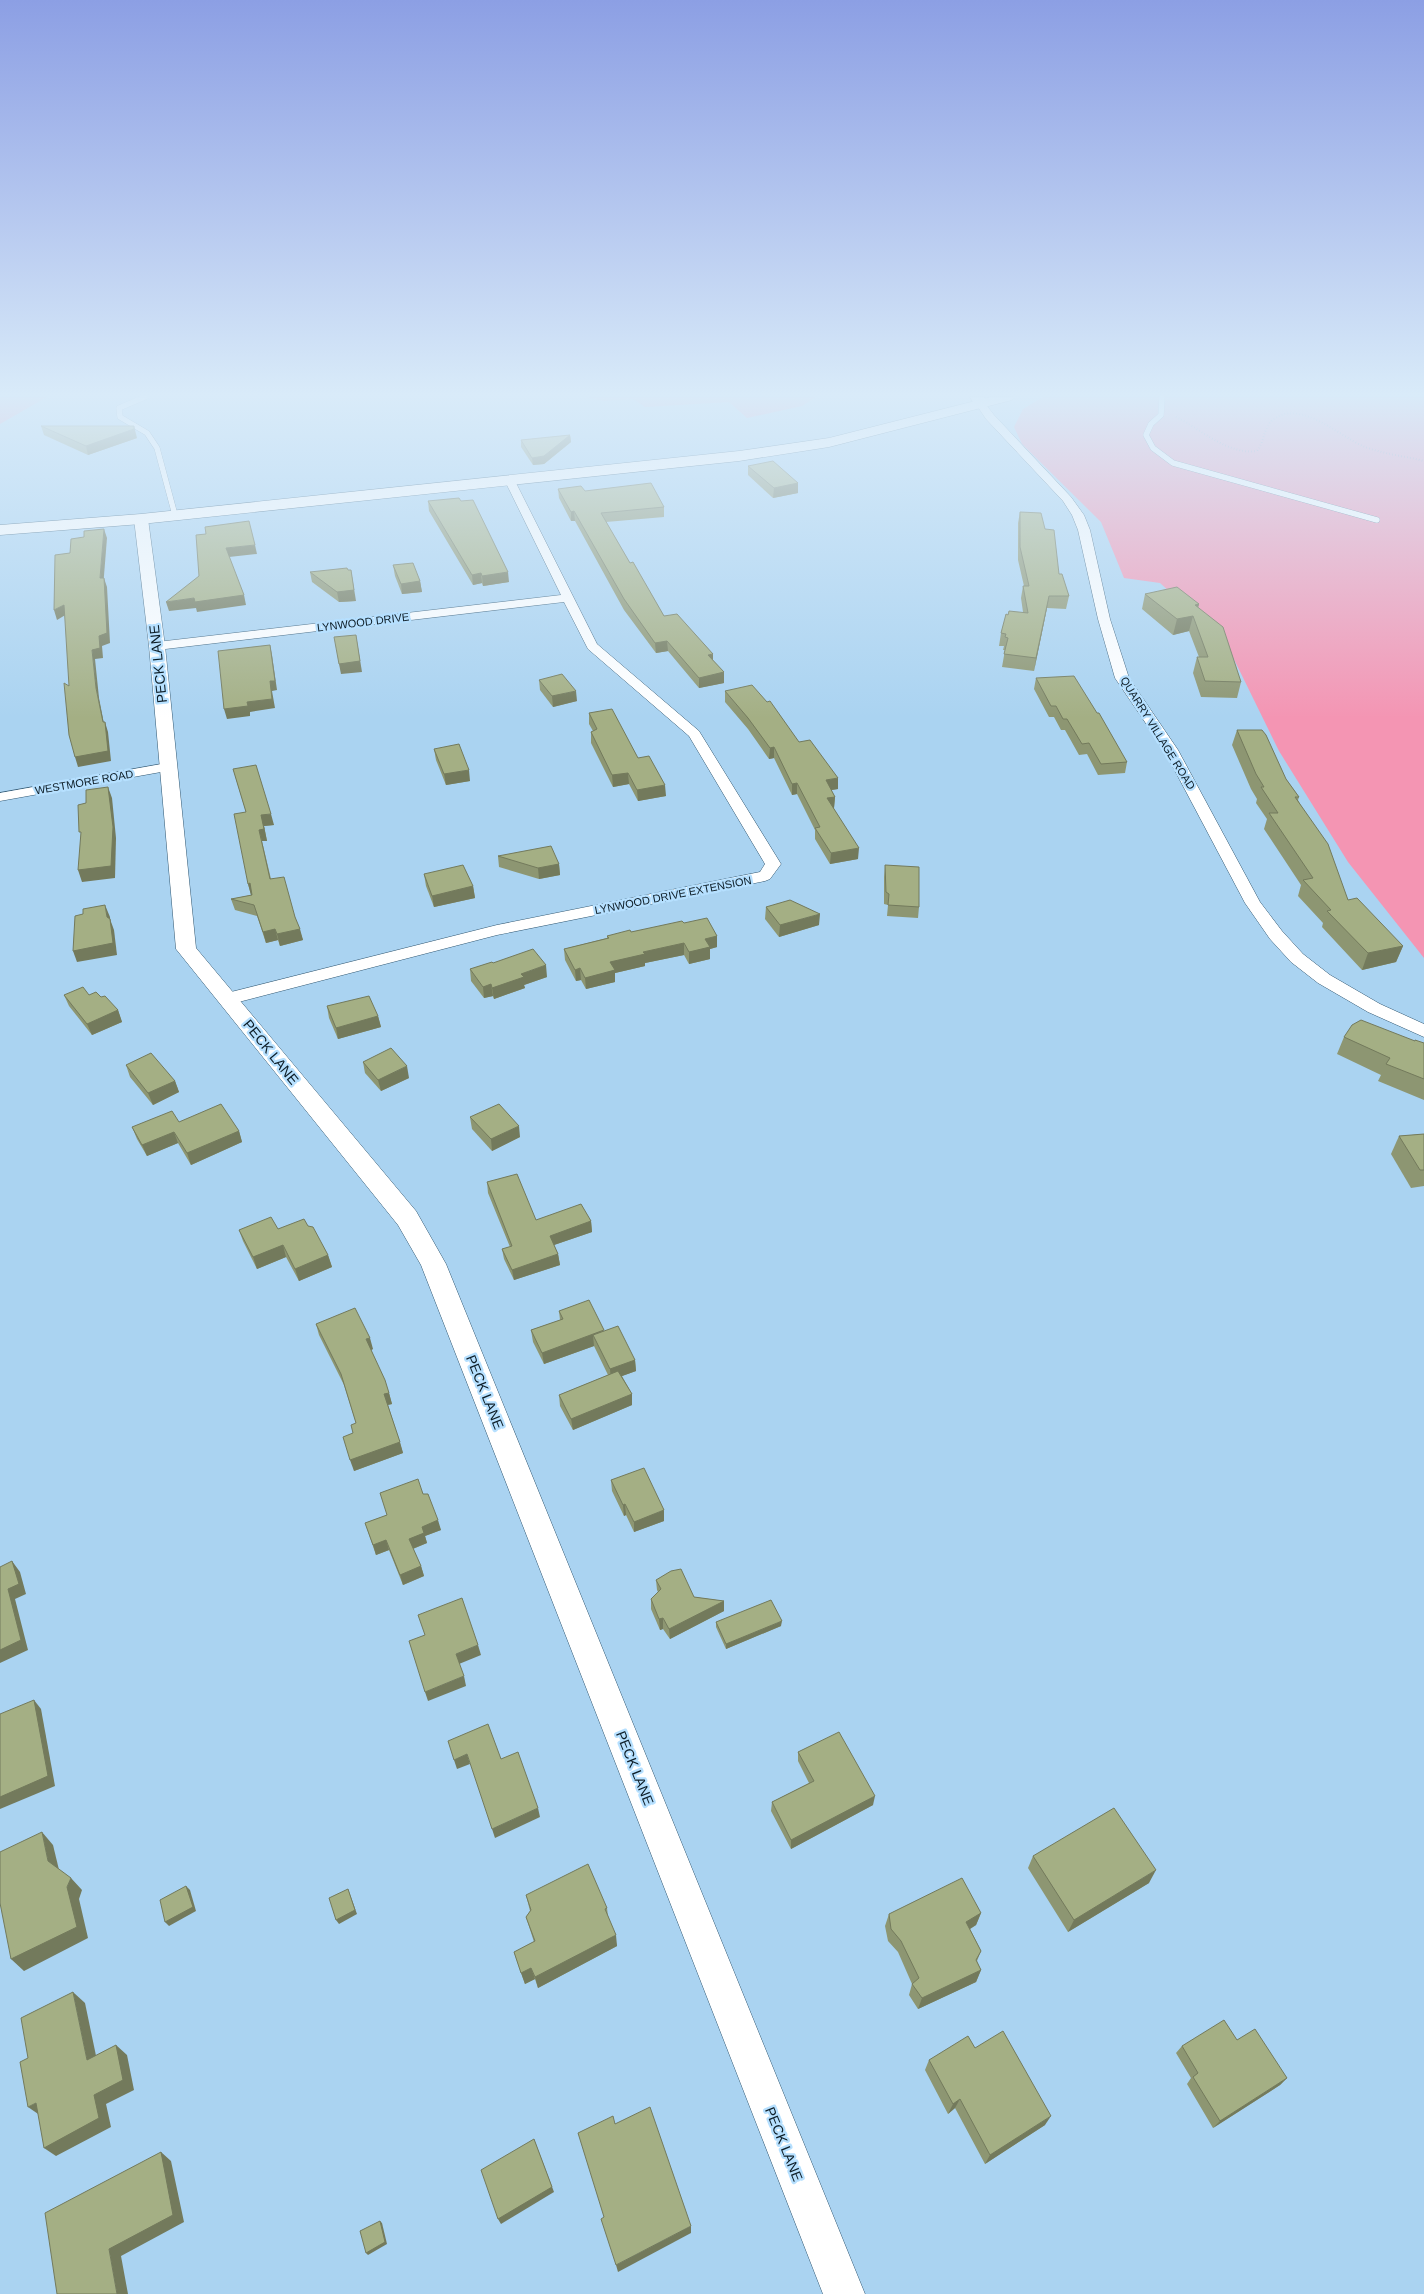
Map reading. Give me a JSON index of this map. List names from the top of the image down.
{
  "streets": {
    "street": [
      "LYNWOOD DRIVE",
      "PECK LANE",
      "QUARRY VILLAGE ROAD",
      "WESTMORE ROAD",
      "LYNWOOD DRIVE EXTENSION"
    ]
  },
  "crossings": [
    ["LYNWOOD DRIVE", "PECK LANE"],
    ["LYNWOOD DRIVE", "LYNWOOD DRIVE EXTENSION"],
    ["PECK LANE", "WESTMORE ROAD"],
    ["PECK LANE", "LYNWOOD DRIVE EXTENSION"]
  ]
}
